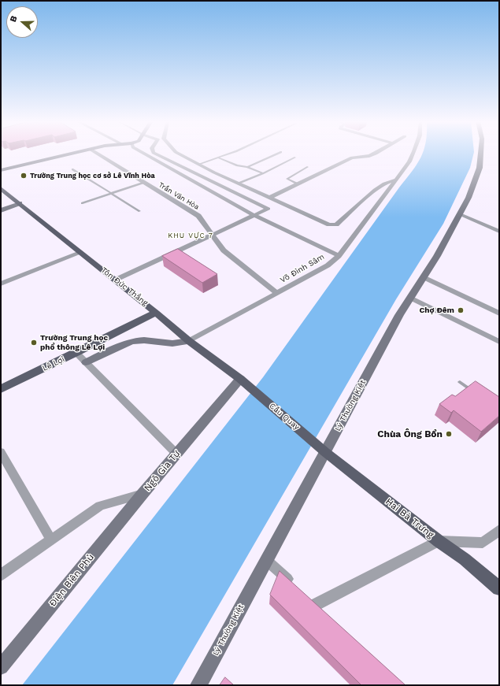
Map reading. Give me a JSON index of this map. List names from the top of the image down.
{
  "streets": {
    "main road": [
      "Tôn Đức Thắng",
      "Lê Lợi",
      "Cầu Quay",
      "Hai Bà Trưng"
    ],
    "street": [
      "Trần Văn Hòa",
      "Võ Đình Sâm",
      "Lý Thường Kiệt",
      "Ngô Gia Tự",
      "Điện Biên Phủ"
    ]
  },
  "crossings": [
    ["Trần Văn Hòa", "Võ Đình Sâm"],
    ["Võ Đình Sâm", "Tôn Đức Thắng"],
    ["Tôn Đức Thắng", "Lê Lợi"],
    ["Tôn Đức Thắng", "Cầu Quay"],
    ["Tôn Đức Thắng", "Ngô Gia Tự"],
    ["Lý Thường Kiệt", "Cầu Quay"],
    ["Lý Thường Kiệt", "Hai Bà Trưng"],
    ["Cầu Quay", "Ngô Gia Tự"],
    ["Cầu Quay", "Hai Bà Trưng"],
    ["Ngô Gia Tự", "Điện Biên Phủ"]
  ],
  "districts": ["KHU VỰC 7"],
  "places": [
    "Trường Trung học cơ sở Lê Vĩnh Hòa",
    "Chợ Đêm",
    "Trường Trung học phổ thông Lê Lợi",
    "Chùa Ông Bổn"
  ],
  "north": "left"
}
